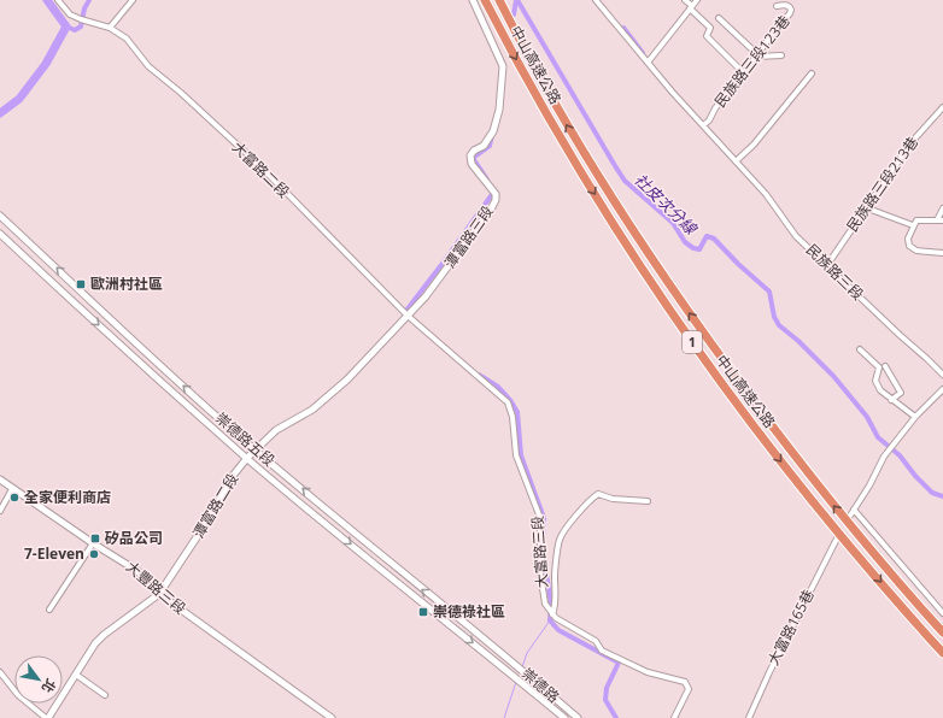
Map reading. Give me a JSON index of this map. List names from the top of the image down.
{
  "streets": {
    "highway": ["中山高速公路", "1"],
    "street": [
      "民族路三段123巷",
      "大富路二段",
      "民族路三段213巷",
      "潭富路三段",
      "民族路三段",
      "崇德路五段",
      "潭富路二段",
      "大富路三段",
      "大豐路三段",
      "大富路165巷",
      "崇德路"
    ]
  },
  "crossings": [
    ["民族路三段123巷", "民族路三段"],
    ["大富路二段", "潭富路三段"],
    ["大富路二段", "潭富路二段"],
    ["大富路二段", "大富路三段"],
    ["民族路三段213巷", "民族路三段"],
    ["潭富路三段", "潭富路二段"],
    ["潭富路三段", "大富路三段"],
    ["崇德路五段", "潭富路二段"],
    ["崇德路五段", "崇德路"],
    ["潭富路二段", "大富路三段"],
    ["潭富路二段", "大豐路三段"]
  ],
  "water": ["社皮次分線"],
  "places": {
    "transit": ["歐洲村社區", "矽品公司", "崇德祿社區"],
    "other": ["全家便利商店", "7-Eleven"]
  },
  "north": "bottom right"
}
